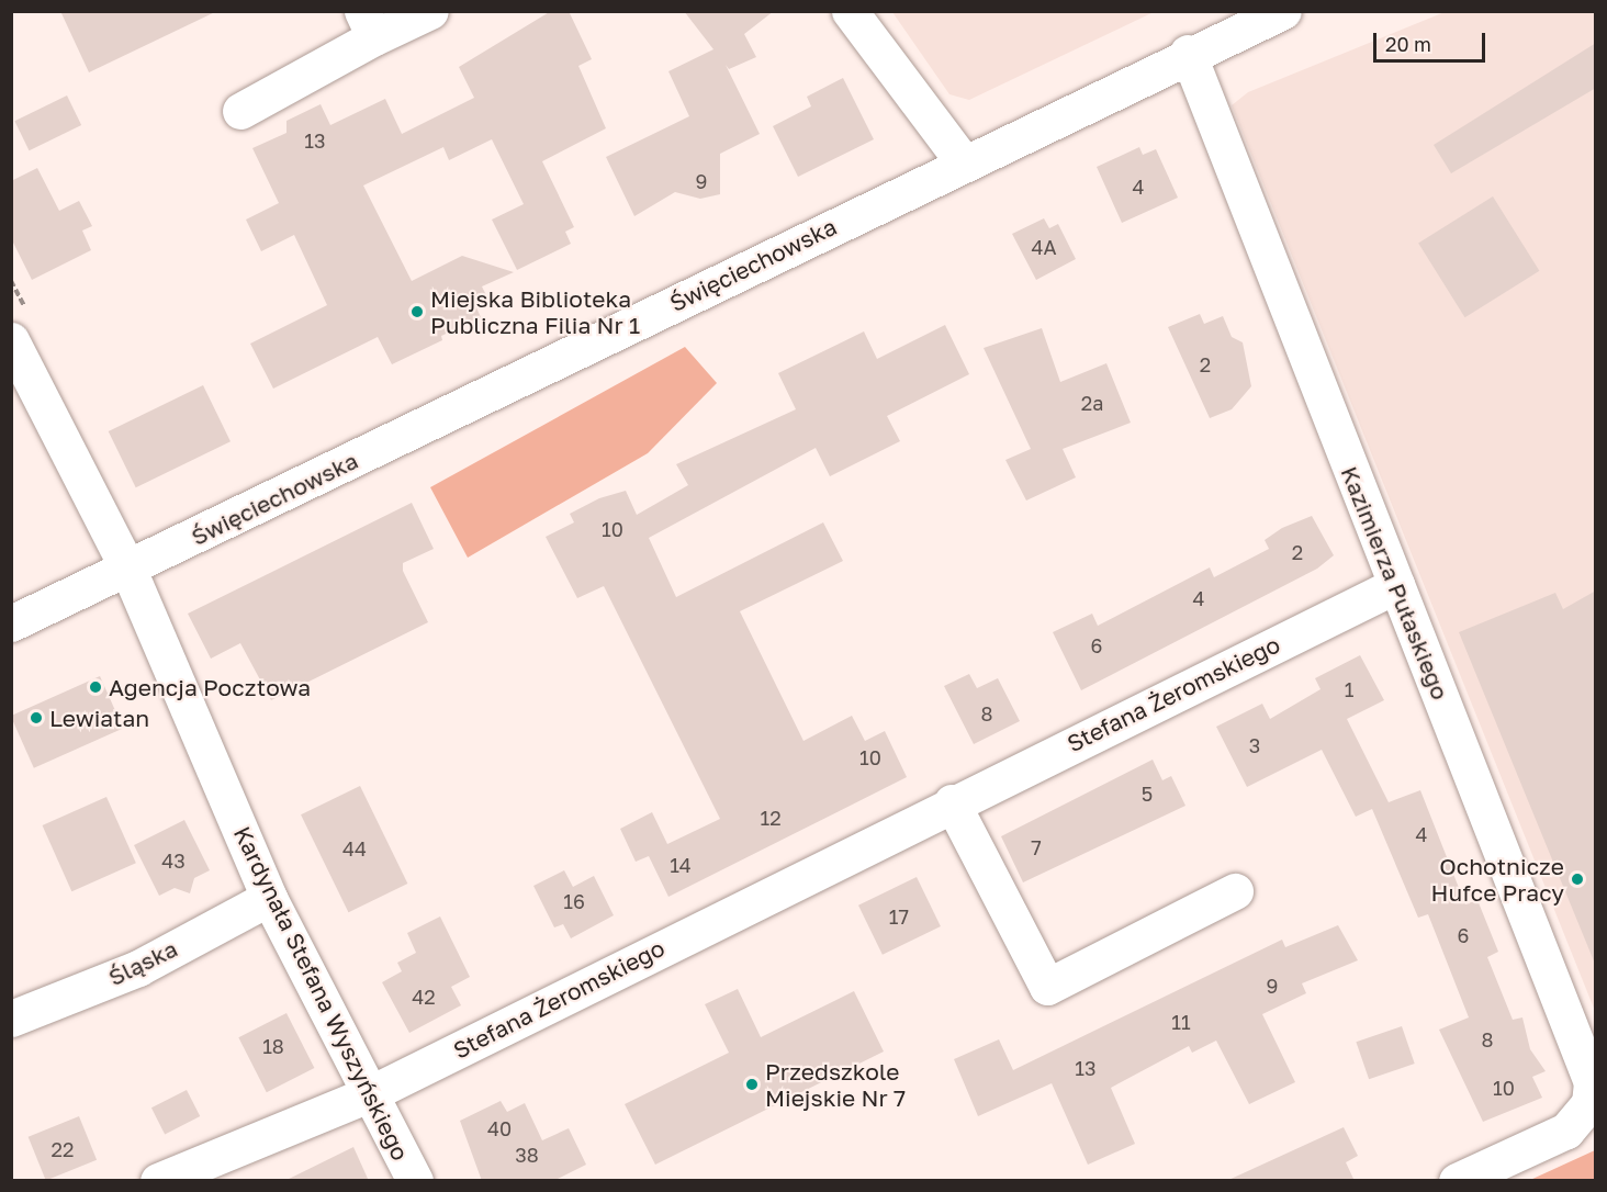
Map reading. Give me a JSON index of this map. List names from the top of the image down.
{
  "streets": {
    "street": [
      "Święciechowska",
      "Kazimierza Pułaskiego",
      "Stefana Żeromskiego",
      "Śląska",
      "Kardynała Stefana Wyszyńskiego"
    ]
  },
  "crossings": [
    ["Święciechowska", "Kazimierza Pułaskiego"],
    ["Święciechowska", "Kardynała Stefana Wyszyńskiego"],
    ["Kazimierza Pułaskiego", "Stefana Żeromskiego"],
    ["Stefana Żeromskiego", "Kardynała Stefana Wyszyńskiego"],
    ["Śląska", "Kardynała Stefana Wyszyńskiego"]
  ],
  "places": [
    "Miejska Biblioteka Publiczna Filia Nr 1",
    "Agencja Pocztowa",
    "Lewiatan",
    "Ochotnicze Hufce Pracy",
    "Przedszkole Miejskie Nr 7"
  ],
  "house_numbers": [
    "13",
    "9",
    "4",
    "4A",
    "2",
    "2a",
    "10",
    "2",
    "4",
    "6",
    "1",
    "8",
    "3",
    "10",
    "5",
    "12",
    "4",
    "7",
    "44",
    "43",
    "14",
    "16",
    "17",
    "6",
    "9",
    "42",
    "11",
    "8",
    "18",
    "13",
    "10",
    "40",
    "22",
    "38"
  ],
  "scale_bar": "20 m"
}
